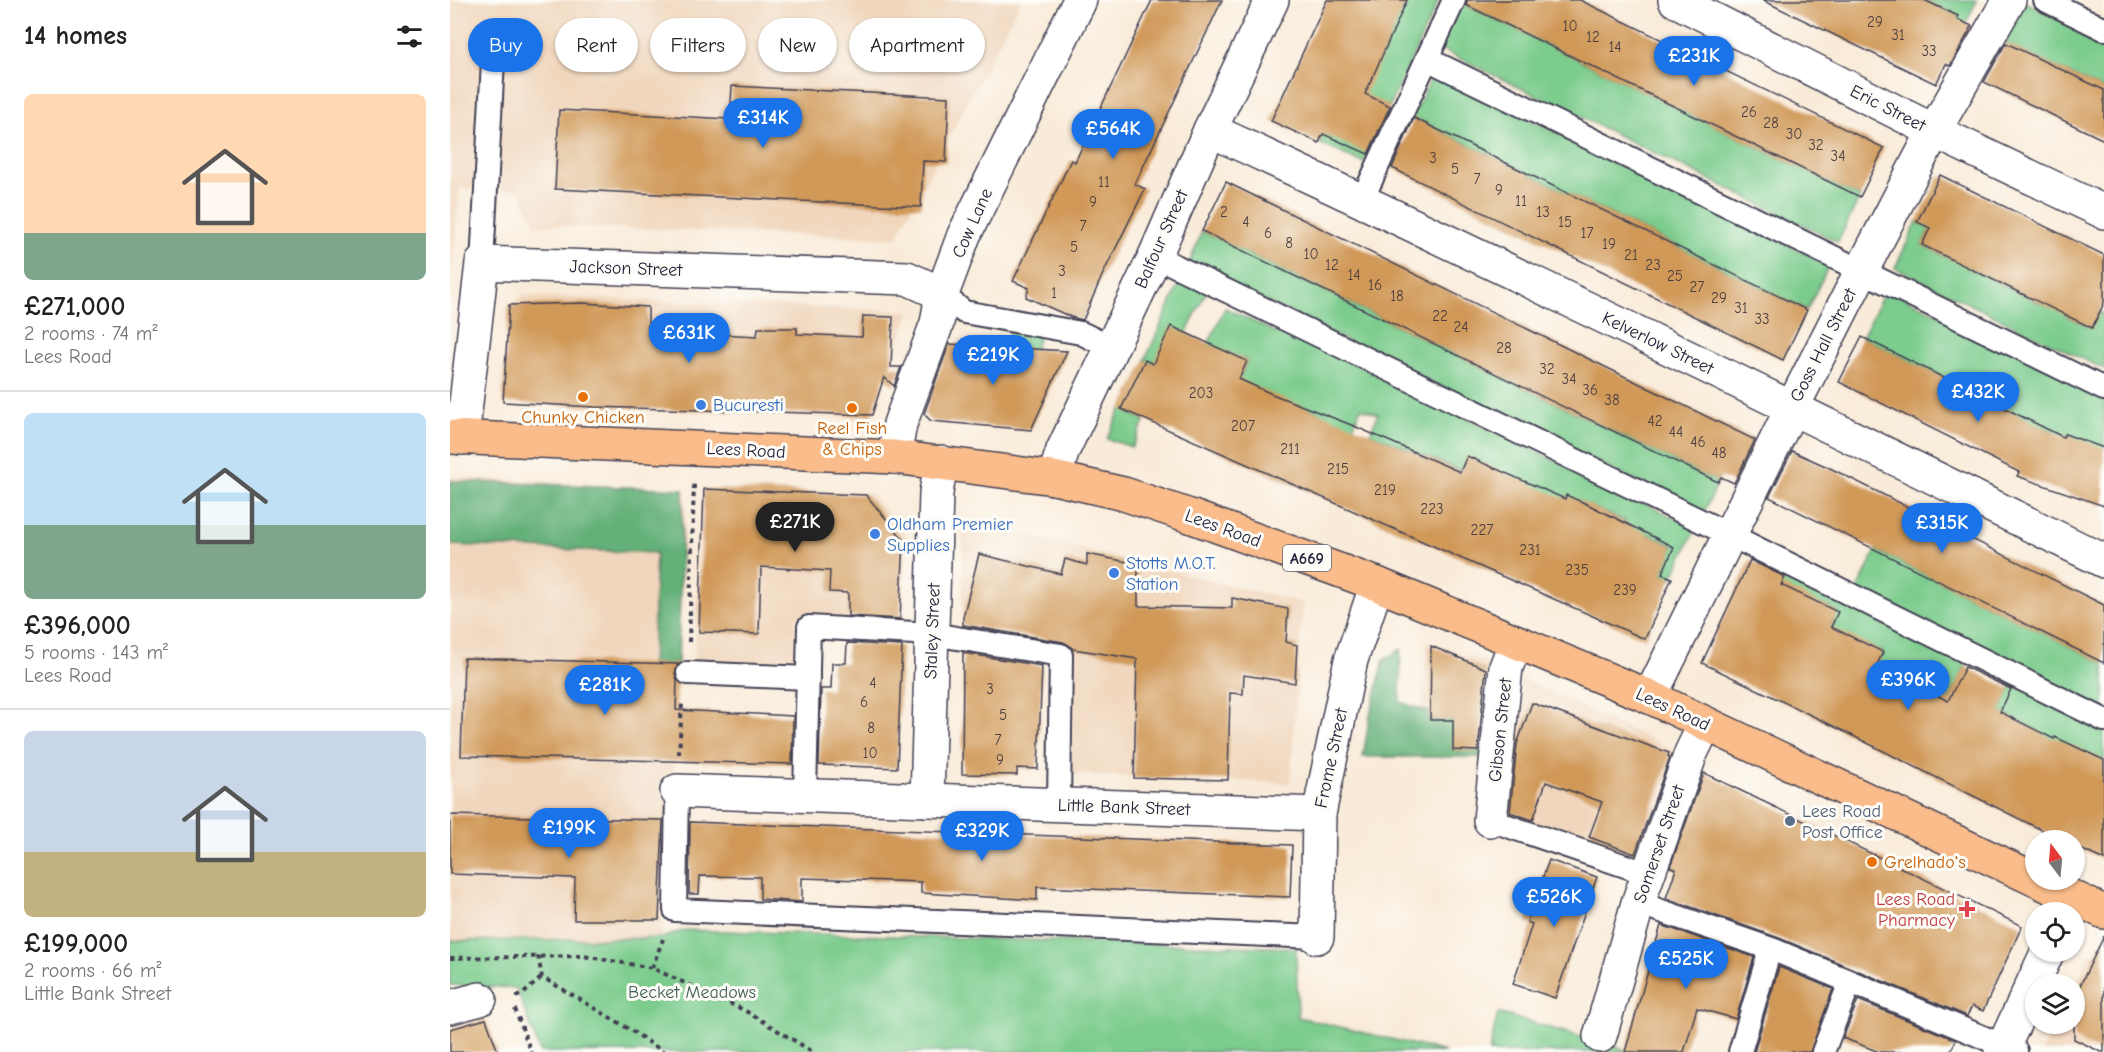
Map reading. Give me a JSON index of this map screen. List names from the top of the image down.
{
  "streets": {
    "main road": ["Lees Road", "A669"],
    "street": [
      "Eric Street",
      "Cow Lane",
      "Balfour Street",
      "Jackson Street",
      "Kelverlow Street",
      "Goss Hall Street",
      "Staley Street",
      "Gibson Street",
      "Frome Street",
      "Little Bank Street",
      "Somerset Street"
    ]
  },
  "crossings": [
    ["Eric Street", "Goss Hall Street"],
    ["Cow Lane", "Jackson Street"],
    ["Cow Lane", "Lees Road"],
    ["Balfour Street", "Kelverlow Street"],
    ["Balfour Street", "Lees Road"],
    ["Kelverlow Street", "Goss Hall Street"],
    ["Goss Hall Street", "Lees Road"],
    ["Lees Road", "Staley Street"],
    ["Lees Road", "Gibson Street"],
    ["Lees Road", "Frome Street"],
    ["Lees Road", "Somerset Street"],
    ["Staley Street", "Little Bank Street"],
    ["Frome Street", "Little Bank Street"]
  ],
  "parks": ["Becket Meadows"],
  "places": {
    "other": [
      "Chunky Chicken",
      "Bucuresti",
      "Reel Fish & Chips",
      "Oldham Premier Supplies",
      "Stotts M.O.T. Station",
      "Lees Road Post Office",
      "Grelhado's"
    ],
    "health": ["Lees Road Pharmacy"]
  },
  "house_numbers": [
    "29",
    "10",
    "31",
    "12",
    "14",
    "33",
    "26",
    "28",
    "30",
    "32",
    "34",
    "3",
    "5",
    "7",
    "11",
    "9",
    "11",
    "9",
    "2",
    "13",
    "4",
    "15",
    "7",
    "6",
    "17",
    "8",
    "19",
    "5",
    "10",
    "21",
    "12",
    "23",
    "3",
    "14",
    "25",
    "16",
    "27",
    "1",
    "18",
    "29",
    "31",
    "22",
    "33",
    "24",
    "28",
    "32",
    "34",
    "36",
    "203",
    "38",
    "42",
    "207",
    "44",
    "46",
    "211",
    "48",
    "215",
    "219",
    "223",
    "227",
    "231",
    "235",
    "239",
    "4",
    "3",
    "6",
    "5",
    "8",
    "7",
    "10",
    "9"
  ],
  "north": "top",
  "page": {
    "heading": "14 homes",
    "chip": [
      "Buy",
      "Rent",
      "Filters",
      "New",
      "Apartment"
    ],
    "price": [
      "£231K",
      "£314K",
      "£564K",
      "£631K",
      "£219K",
      "£432K",
      "£271K",
      "£315K",
      "£396K",
      "£281K",
      "£199K",
      "£329K",
      "£526K",
      "£525K"
    ],
    "list": [
      {
        "name": "£271,000",
        "note": "2 rooms · 74 m² · Lees Road"
      },
      {
        "name": "£396,000",
        "note": "5 rooms · 143 m² · Lees Road"
      },
      {
        "name": "£199,000",
        "note": "2 rooms · 66 m² · Little Bank Street"
      }
    ]
  }
}
